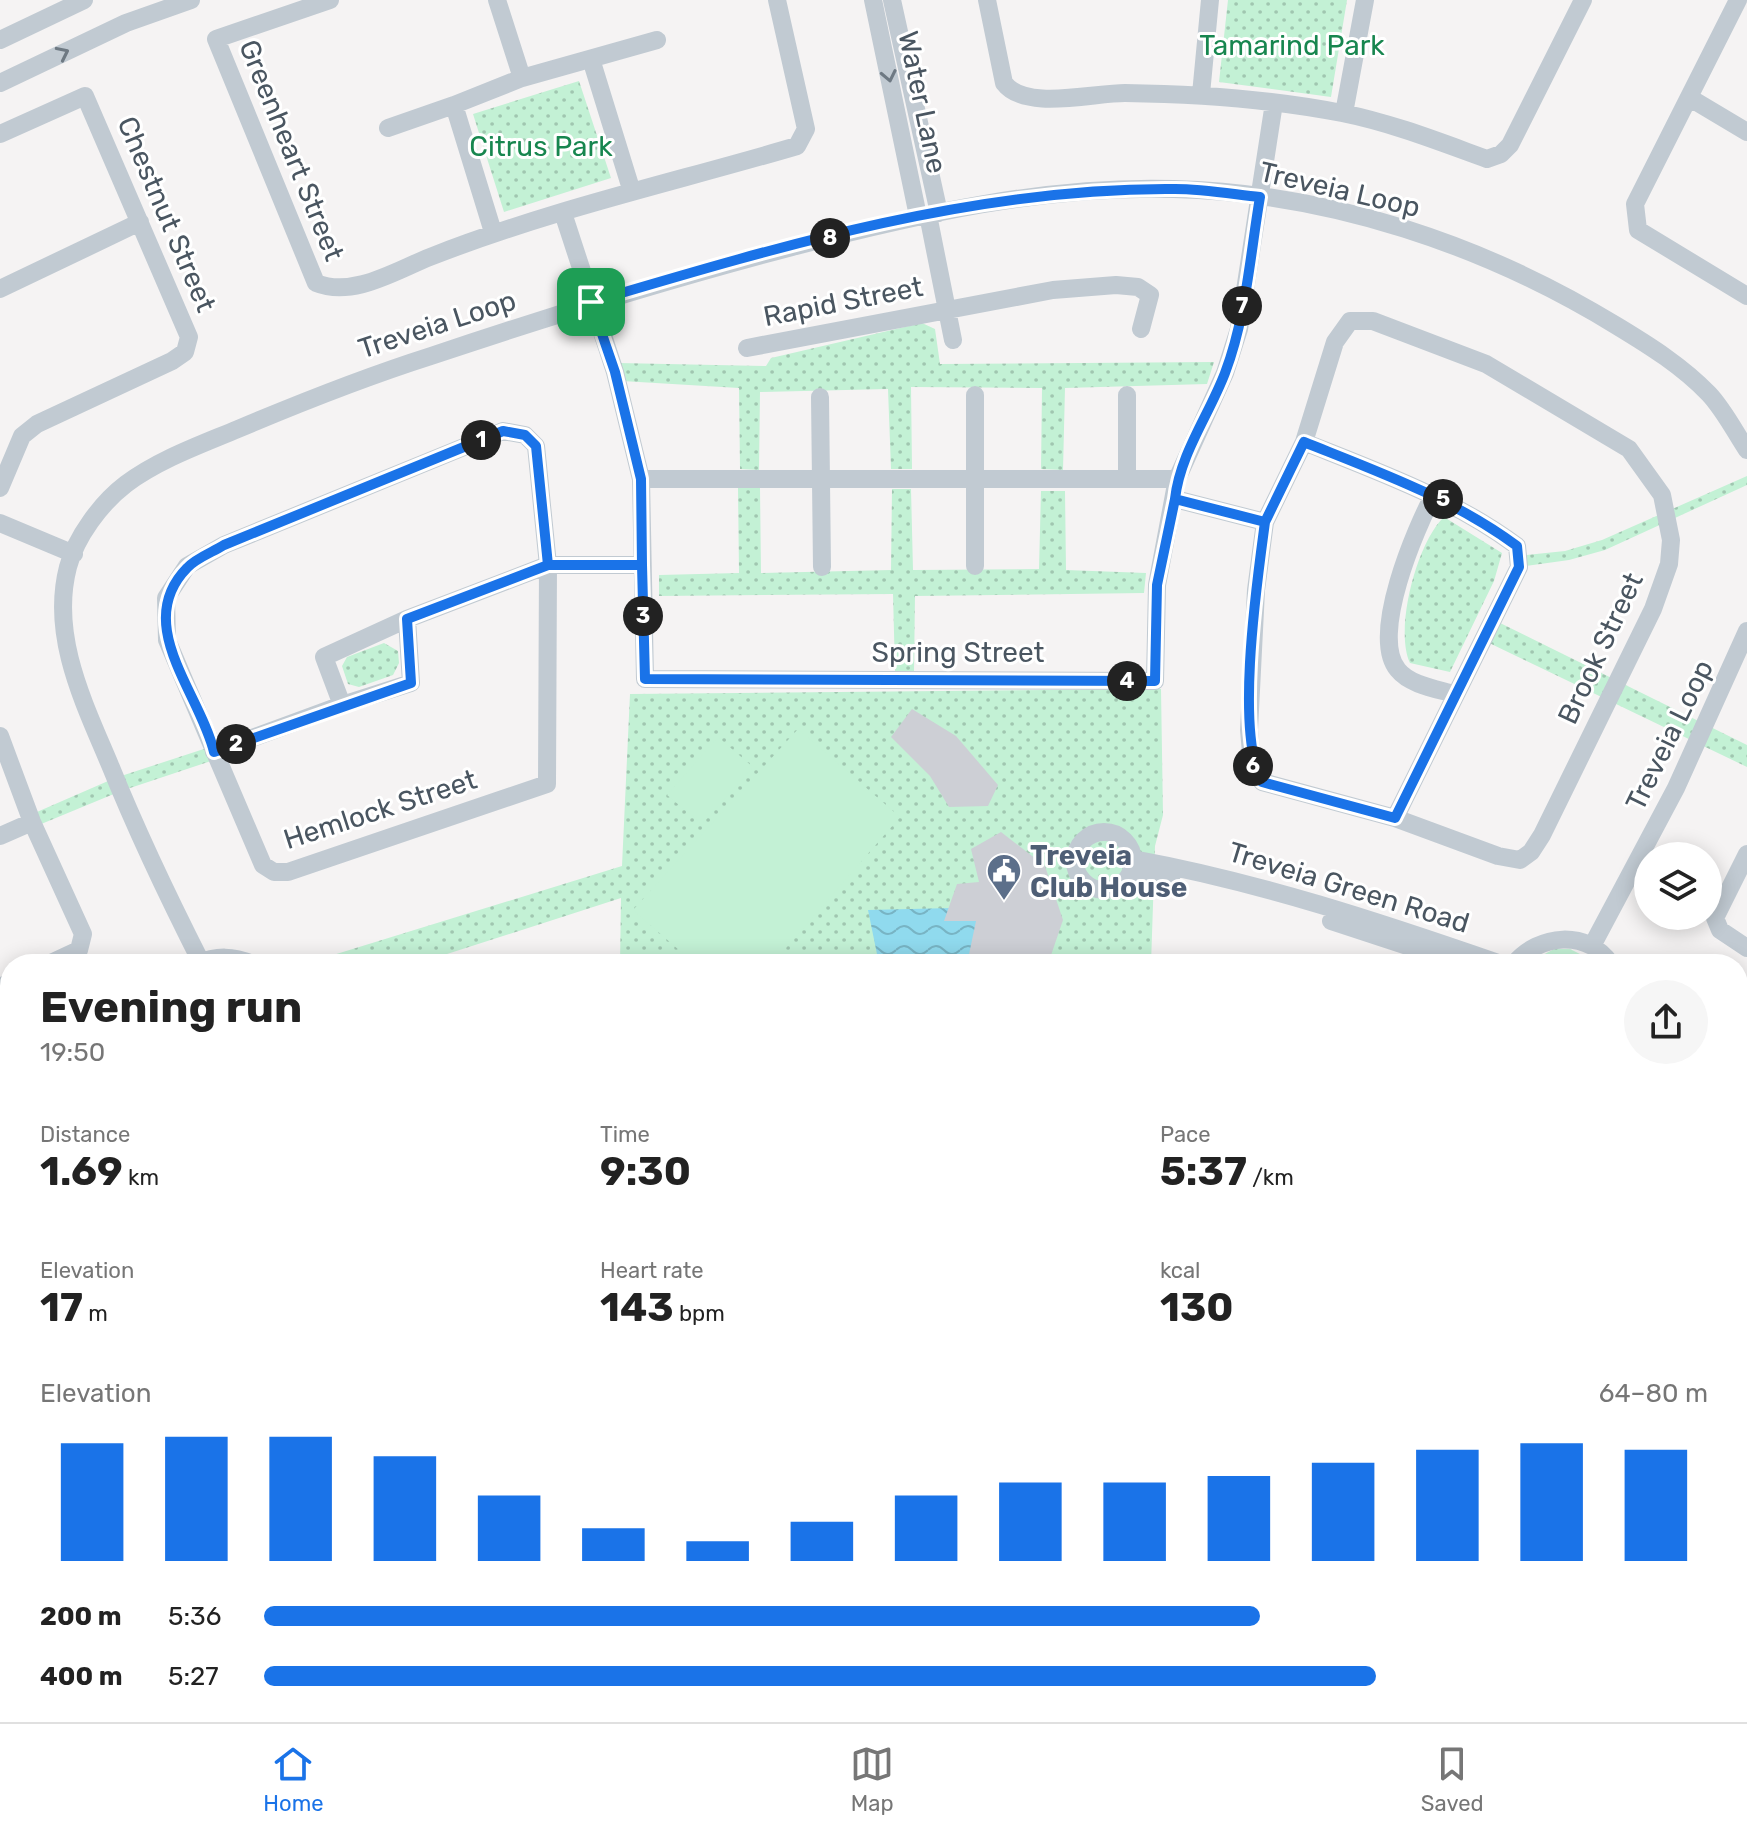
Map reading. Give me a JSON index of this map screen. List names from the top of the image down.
{
  "streets": {
    "street": [
      "Water Lane",
      "Greenheart Street",
      "Treveia Loop",
      "Chestnut Street",
      "Rapid Street",
      "Brook Street",
      "Spring Street",
      "Hemlock Street",
      "Treveia Green Road"
    ]
  },
  "crossings": [
    ["Water Lane", "Treveia Loop"],
    ["Water Lane", "Rapid Street"],
    ["Treveia Loop", "Rapid Street"],
    ["Treveia Loop", "Spring Street"]
  ],
  "parks": ["Tamarind Park", "Citrus Park"],
  "places": {
    "public building": ["Treveia Club House"]
  },
  "page": {
    "pins": [
      "8",
      "7",
      "1",
      "5",
      "3",
      "4",
      "2",
      "6"
    ],
    "heading": ["Evening run", "19:50"],
    "stats": [
      ["Distance", "1.69 km"],
      ["Time", "9:30"],
      ["Pace", "5:37 /km"],
      ["Elevation", "17 m"],
      ["Heart rate", "143 bpm"],
      ["kcal", "130"]
    ],
    "chart": ["Elevation", "64–80 m"],
    "list": [
      {
        "name": "200 m",
        "note": "5:36"
      },
      {
        "name": "400 m",
        "note": "5:27"
      }
    ],
    "tabs": ["Home", "Map", "Saved"]
  }
}
